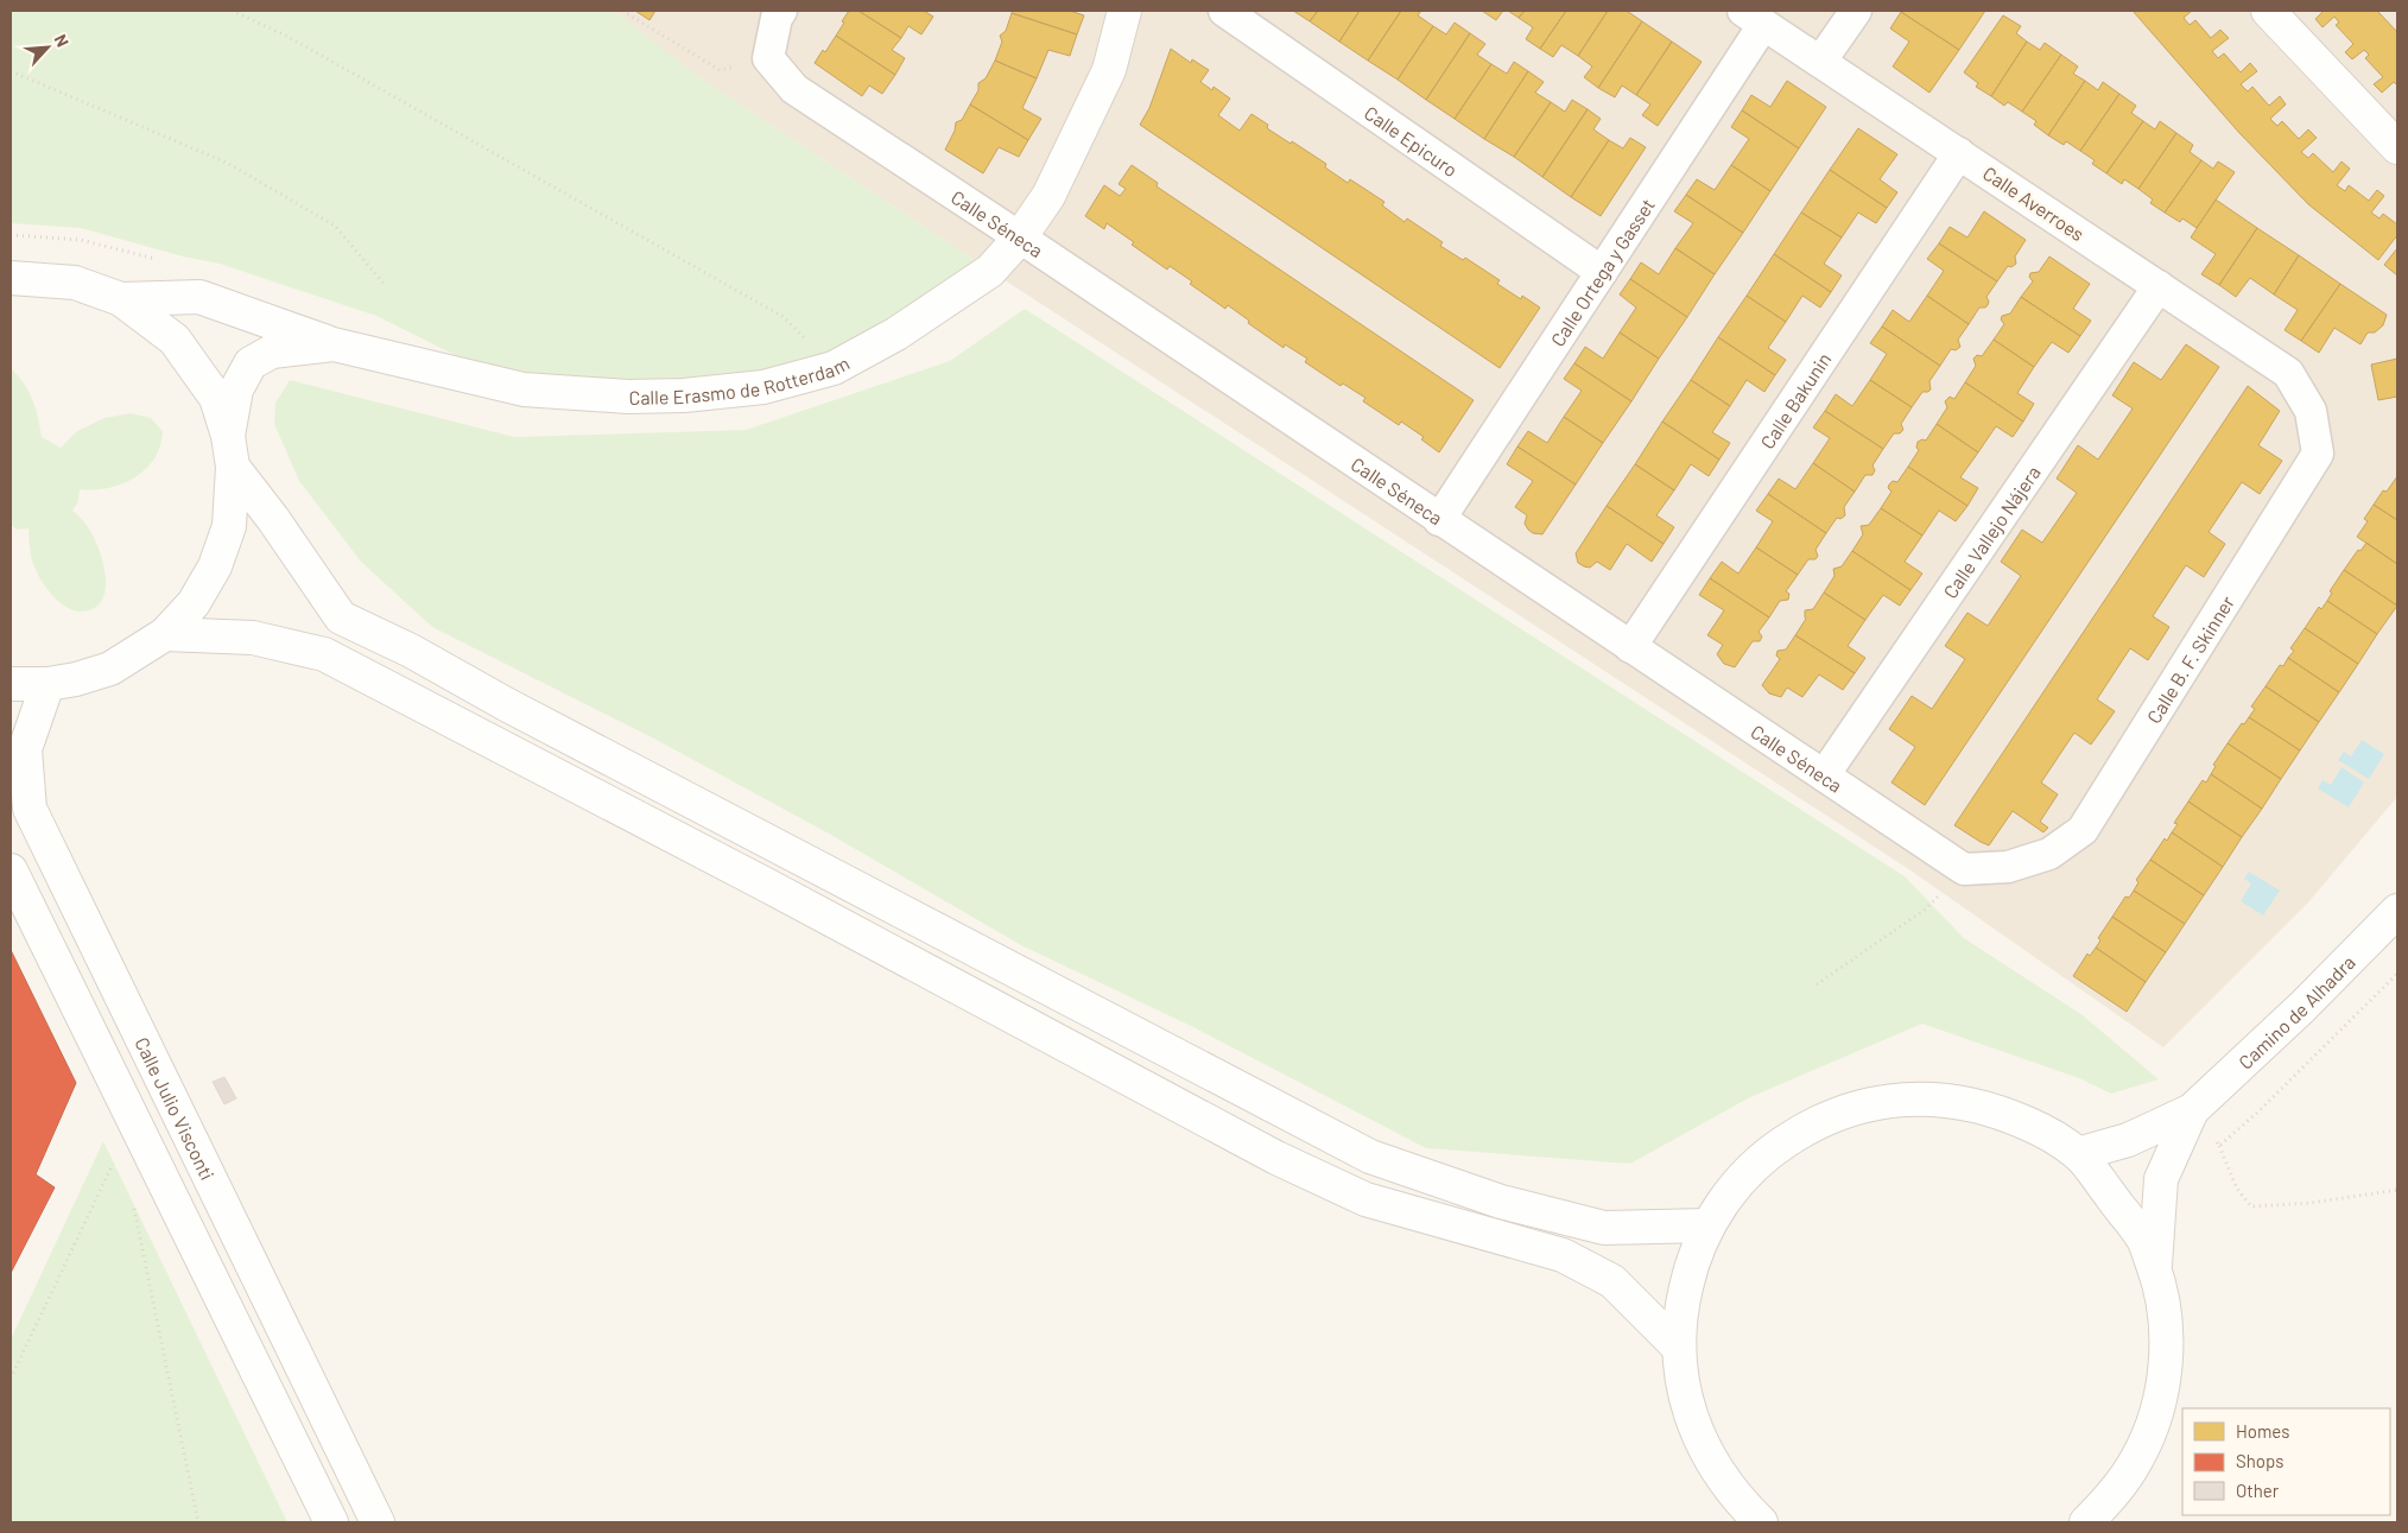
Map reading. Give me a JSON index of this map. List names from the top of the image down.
{
  "streets": {
    "street": [
      "Calle Epicuro",
      "Calle Averroes",
      "Calle Séneca",
      "Calle Ortega y Gasset",
      "Calle Erasmo de Rotterdam",
      "Calle Bakunin",
      "Calle Vallejo Nájera",
      "Calle B. F. Skinner",
      "Camino de Alhadra",
      "Calle Julio Visconti"
    ]
  },
  "crossings": [
    ["Calle Epicuro", "Calle Ortega y Gasset"],
    ["Calle Averroes", "Calle Ortega y Gasset"],
    ["Calle Averroes", "Calle Bakunin"],
    ["Calle Averroes", "Calle Vallejo Nájera"],
    ["Calle Averroes", "Calle B. F. Skinner"],
    ["Calle Séneca", "Calle Ortega y Gasset"],
    ["Calle Séneca", "Calle Erasmo de Rotterdam"],
    ["Calle Séneca", "Calle Bakunin"],
    ["Calle Séneca", "Calle Vallejo Nájera"],
    ["Calle Séneca", "Calle B. F. Skinner"]
  ],
  "legend": ["Homes", "Shops", "Other"],
  "north": "top right"
}
